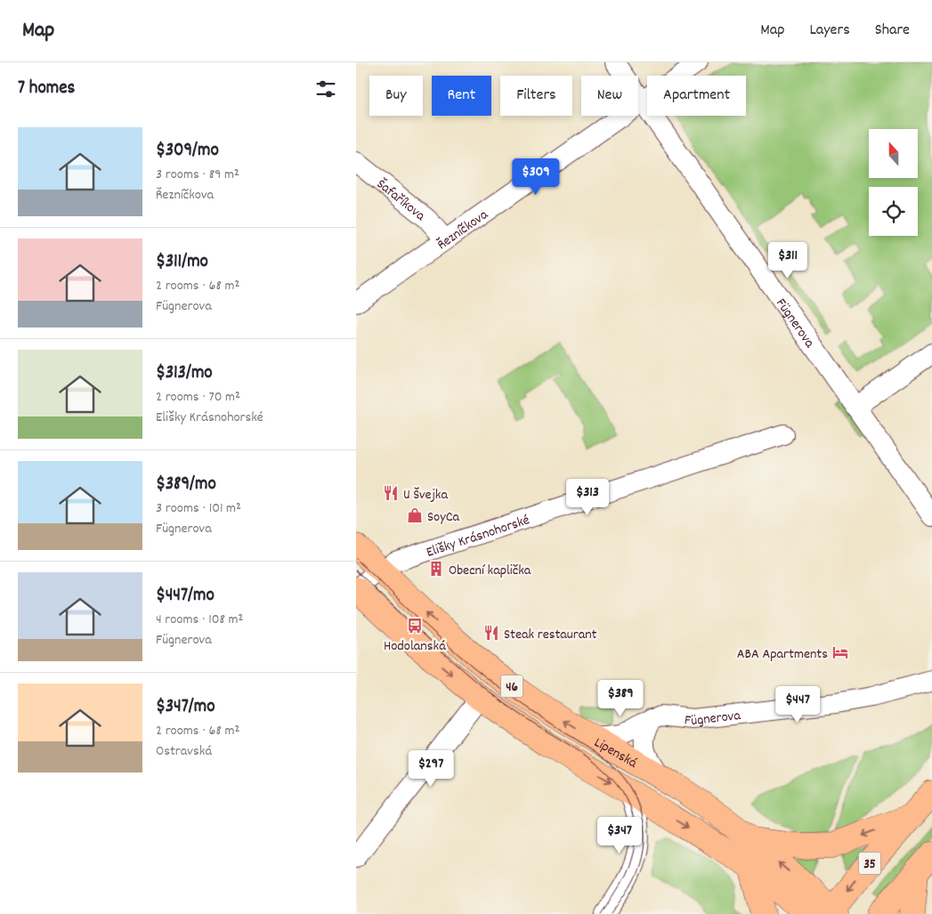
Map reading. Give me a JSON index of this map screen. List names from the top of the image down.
{
  "streets": {
    "main road": ["46", "Lipenská", "35"],
    "street": [
      "Šafaříkova",
      "Řezníčkova",
      "Fügnerova",
      "Elišky Krásnohorské"
    ]
  },
  "crossings": [
    ["Šafaříkova", "Řezníčkova"],
    ["Řezníčkova", "Fügnerova"],
    ["Fügnerova", "Lipenská"],
    ["Elišky Krásnohorské", "Lipenská"],
    ["46", "Lipenská"],
    ["Lipenská", "35"]
  ],
  "places": {
    "restaurant": ["U Švejka", "Steak restaurant"],
    "shop": ["SoyCa"],
    "building": ["Obecní kaplička"],
    "bus stop": ["Hodolanská"],
    "hotel": ["ABA Apartments"]
  },
  "north": "top",
  "page": {
    "header": "Map",
    "nav": ["Map", "Layers", "Share"],
    "heading": "7 homes",
    "chip": [
      "Buy",
      "Rent",
      "Filters",
      "New",
      "Apartment"
    ],
    "list": [
      {
        "name": "$309/mo",
        "note": "3 rooms · 89 m² · Řezníčkova"
      },
      {
        "name": "$311/mo",
        "note": "2 rooms · 68 m² · Fügnerova"
      },
      {
        "name": "$313/mo",
        "note": "2 rooms · 70 m² · Elišky Krásnohorské"
      },
      {
        "name": "$389/mo",
        "note": "3 rooms · 101 m² · Fügnerova"
      },
      {
        "name": "$447/mo",
        "note": "4 rooms · 108 m² · Fügnerova"
      },
      {
        "name": "$347/mo",
        "note": "2 rooms · 68 m² · Ostravská"
      }
    ],
    "price": [
      "$309",
      "$311",
      "$313",
      "$389",
      "$447",
      "$297",
      "$347"
    ]
  }
}
